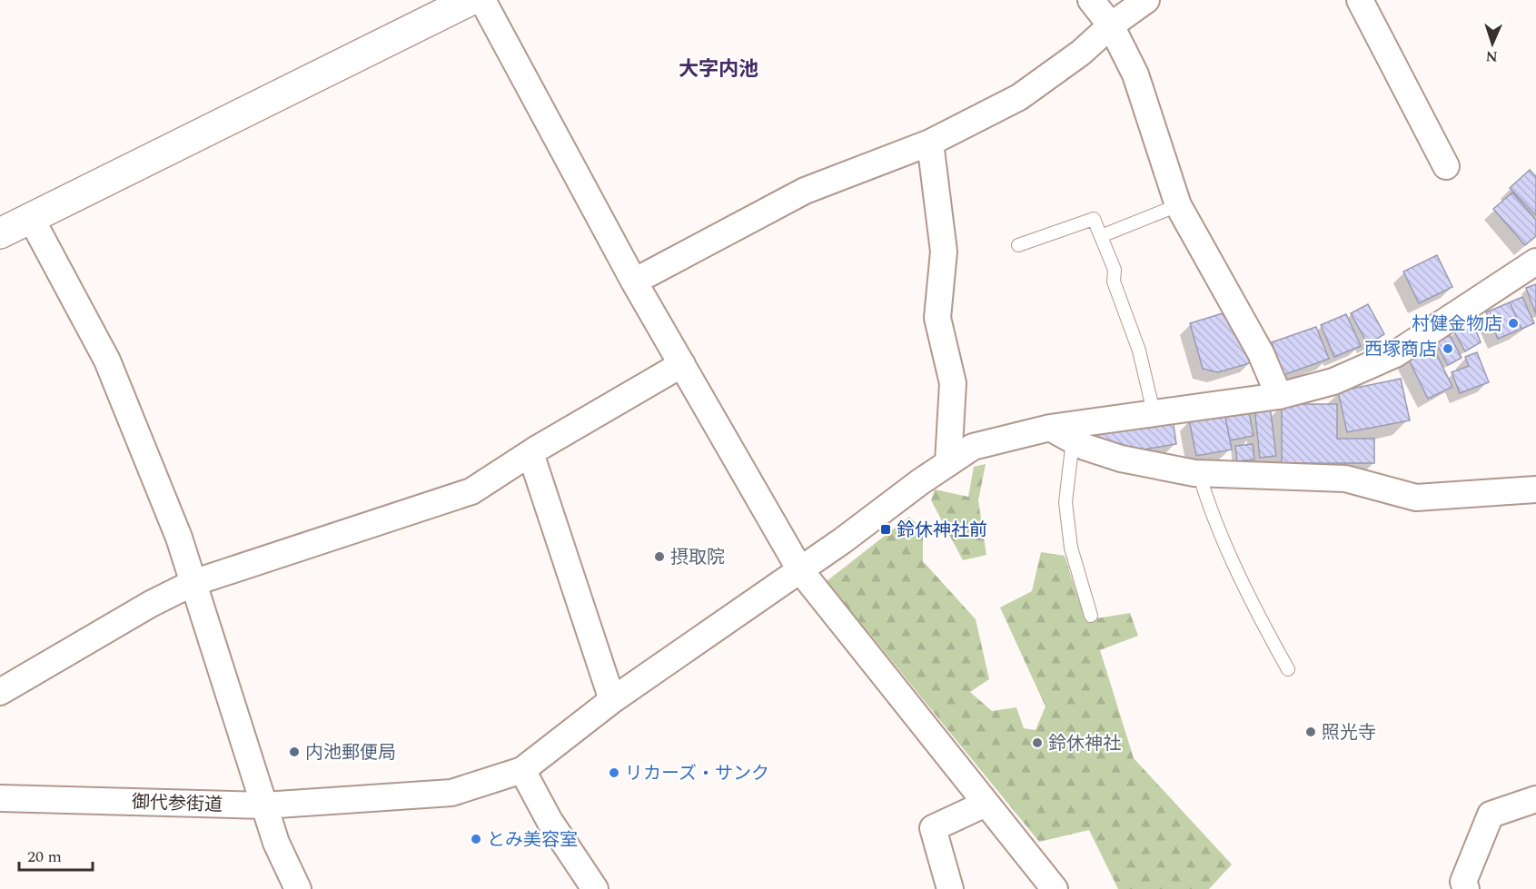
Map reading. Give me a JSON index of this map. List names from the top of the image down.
{
  "streets": {
    "street": ["御代参街道"]
  },
  "districts": ["大字内池"],
  "places": {
    "other": [
      "村健金物店",
      "西塚商店",
      "摂取院",
      "照光寺",
      "鈴休神社",
      "内池郵便局",
      "リカーズ・サンク",
      "とみ美容室"
    ],
    "transit": ["鈴休神社前"]
  },
  "scale_bar": "20 m",
  "north": "bottom"
}
